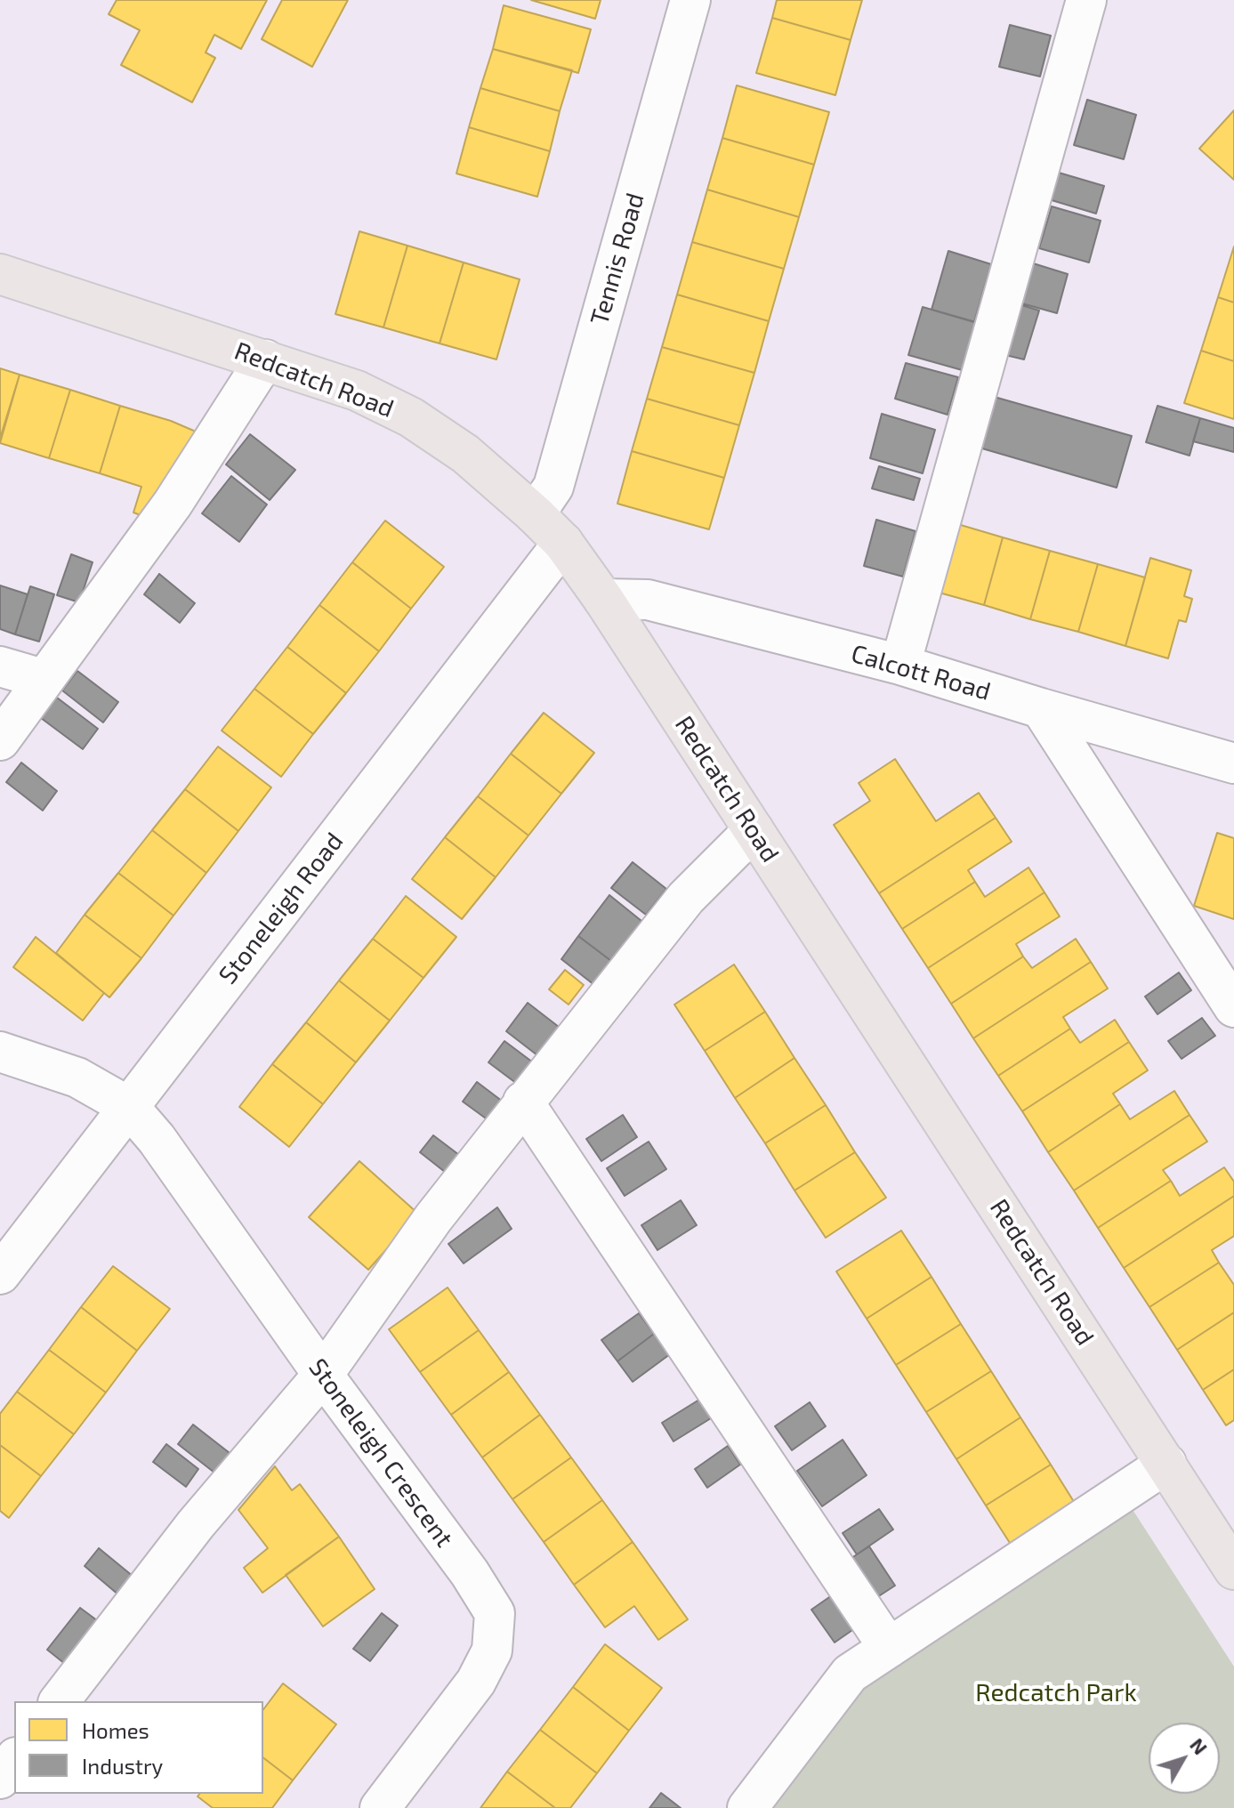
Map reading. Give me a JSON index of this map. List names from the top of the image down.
{
  "streets": {
    "main road": ["Redcatch Road"],
    "street": [
      "Tennis Road",
      "Calcott Road",
      "Stoneleigh Road",
      "Stoneleigh Crescent"
    ]
  },
  "crossings": [
    ["Tennis Road", "Redcatch Road"],
    ["Redcatch Road", "Calcott Road"],
    ["Redcatch Road", "Stoneleigh Road"],
    ["Stoneleigh Road", "Stoneleigh Crescent"]
  ],
  "parks": ["Redcatch Park"],
  "legend": ["Homes", "Industry"],
  "north": "top right"
}
